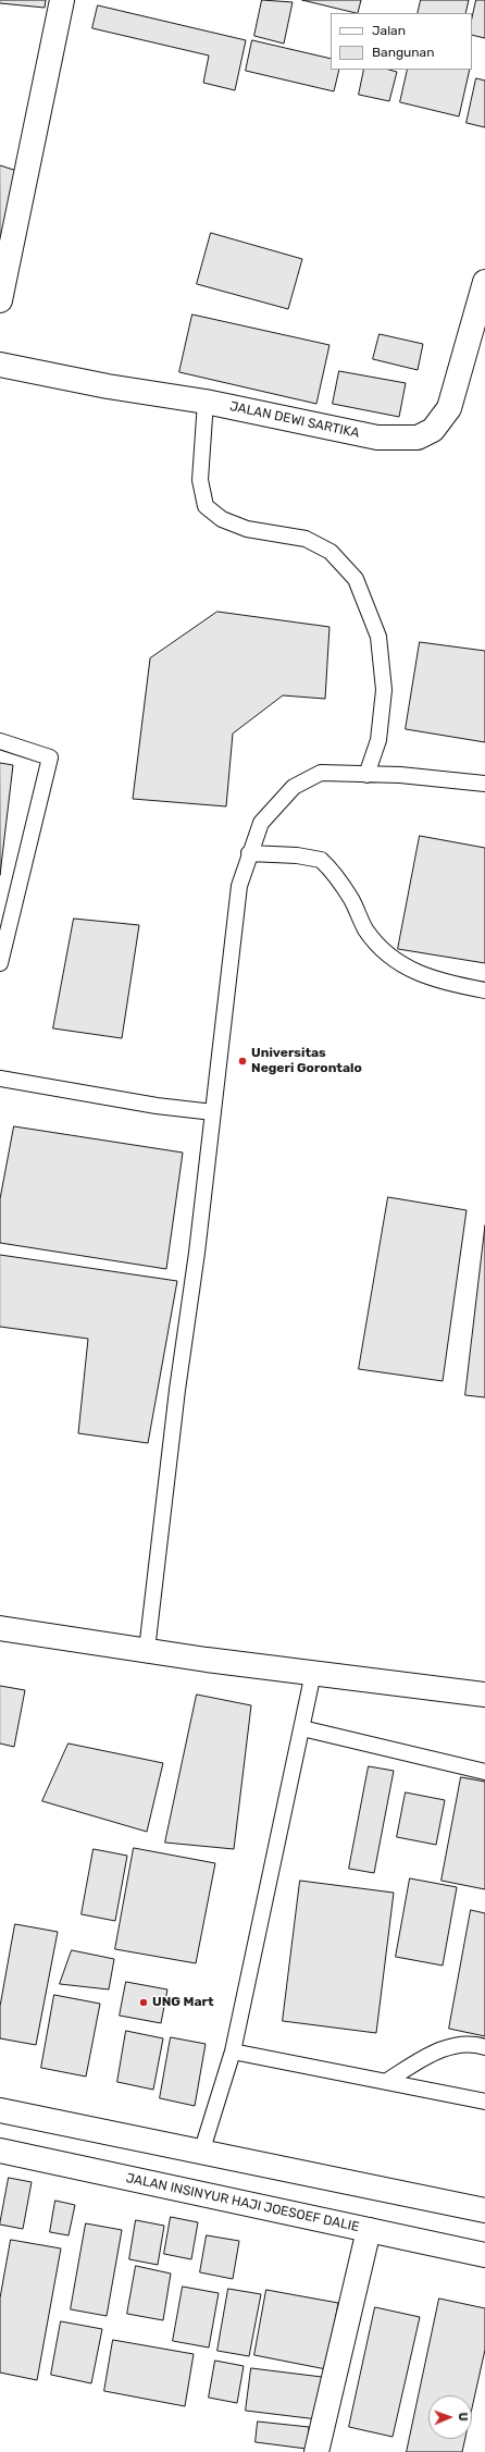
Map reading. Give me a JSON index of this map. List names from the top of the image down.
{
  "streets": {
    "street": ["JALAN DEWI SARTIKA", "JALAN INSINYUR HAJI JOESOEF DALIE"]
  },
  "places": ["Universitas Negeri Gorontalo", "UNG Mart"],
  "legend": ["Jalan", "Bangunan"],
  "north": "right"
}
